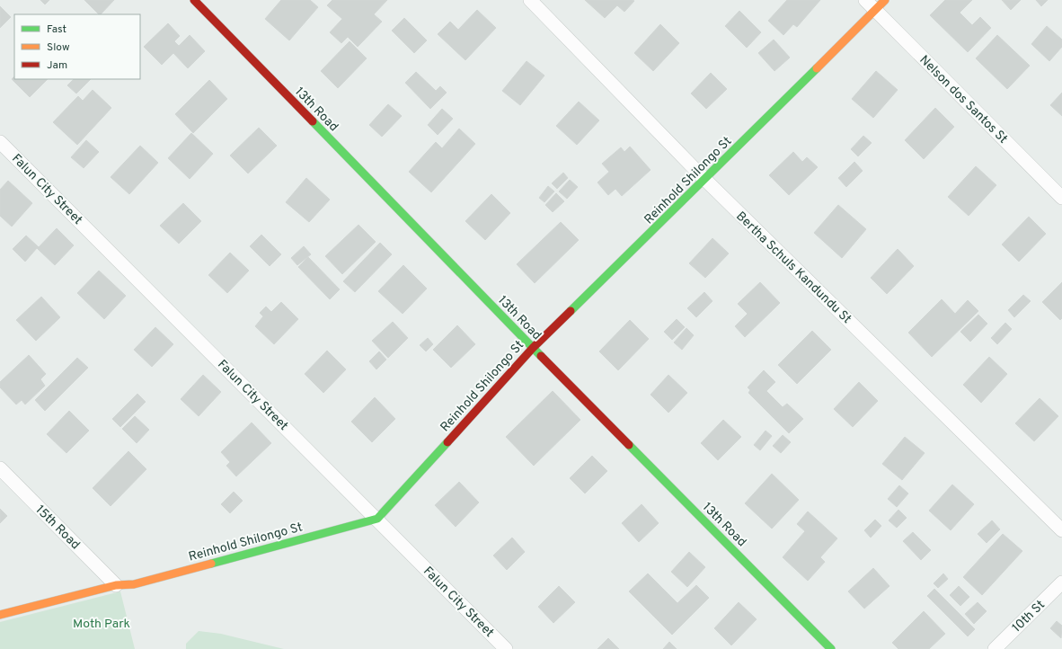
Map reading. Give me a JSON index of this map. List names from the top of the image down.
{
  "streets": {
    "street": [
      "Nelson dos Santos St",
      "13th Road",
      "Reinhold Shilongo St",
      "Falun City Street",
      "Bertha Schuls Kandundu St",
      "15th Road",
      "10th St"
    ]
  },
  "crossings": [
    ["Nelson dos Santos St", "Reinhold Shilongo St"],
    ["13th Road", "Reinhold Shilongo St"],
    ["Reinhold Shilongo St", "Falun City Street"],
    ["Reinhold Shilongo St", "Bertha Schuls Kandundu St"],
    ["Reinhold Shilongo St", "15th Road"]
  ],
  "parks": ["Moth Park"],
  "legend": ["Fast", "Slow", "Jam"]
}
